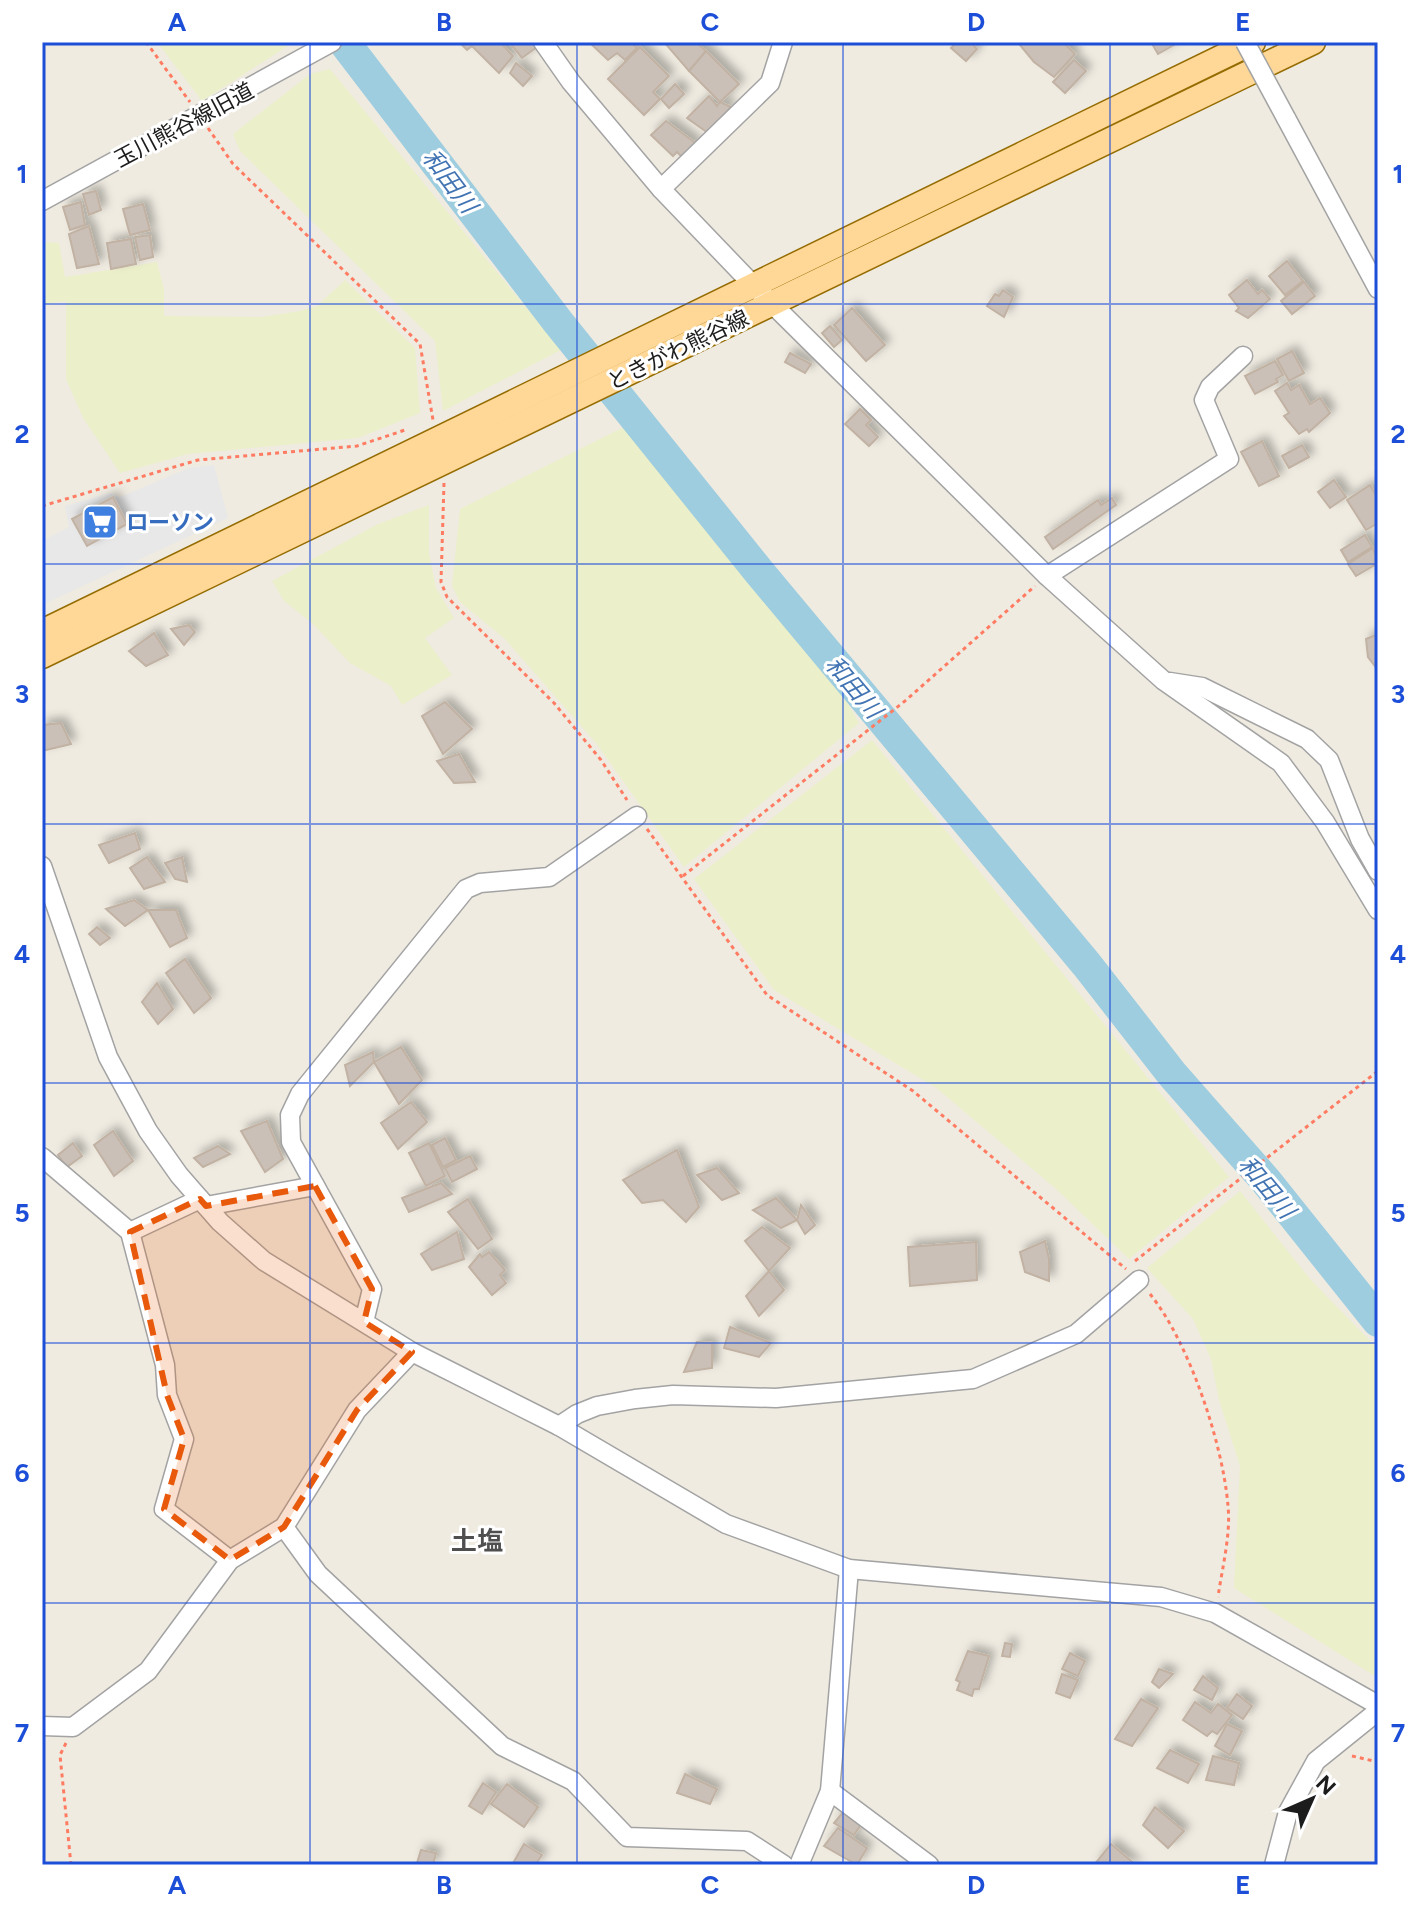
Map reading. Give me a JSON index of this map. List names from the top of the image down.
{
  "streets": {
    "main road": ["ときがわ熊谷線"],
    "street": ["玉川熊谷線旧道"]
  },
  "districts": ["土塩"],
  "water": ["和田川"],
  "places": {
    "supermarket": ["ローソン"]
  },
  "north": "top right",
  "grid": {
    "columns": [
      "A",
      "B",
      "C",
      "D",
      "E"
    ],
    "rows": [
      "1",
      "2",
      "3",
      "4",
      "5",
      "6",
      "7"
    ]
  }
}
